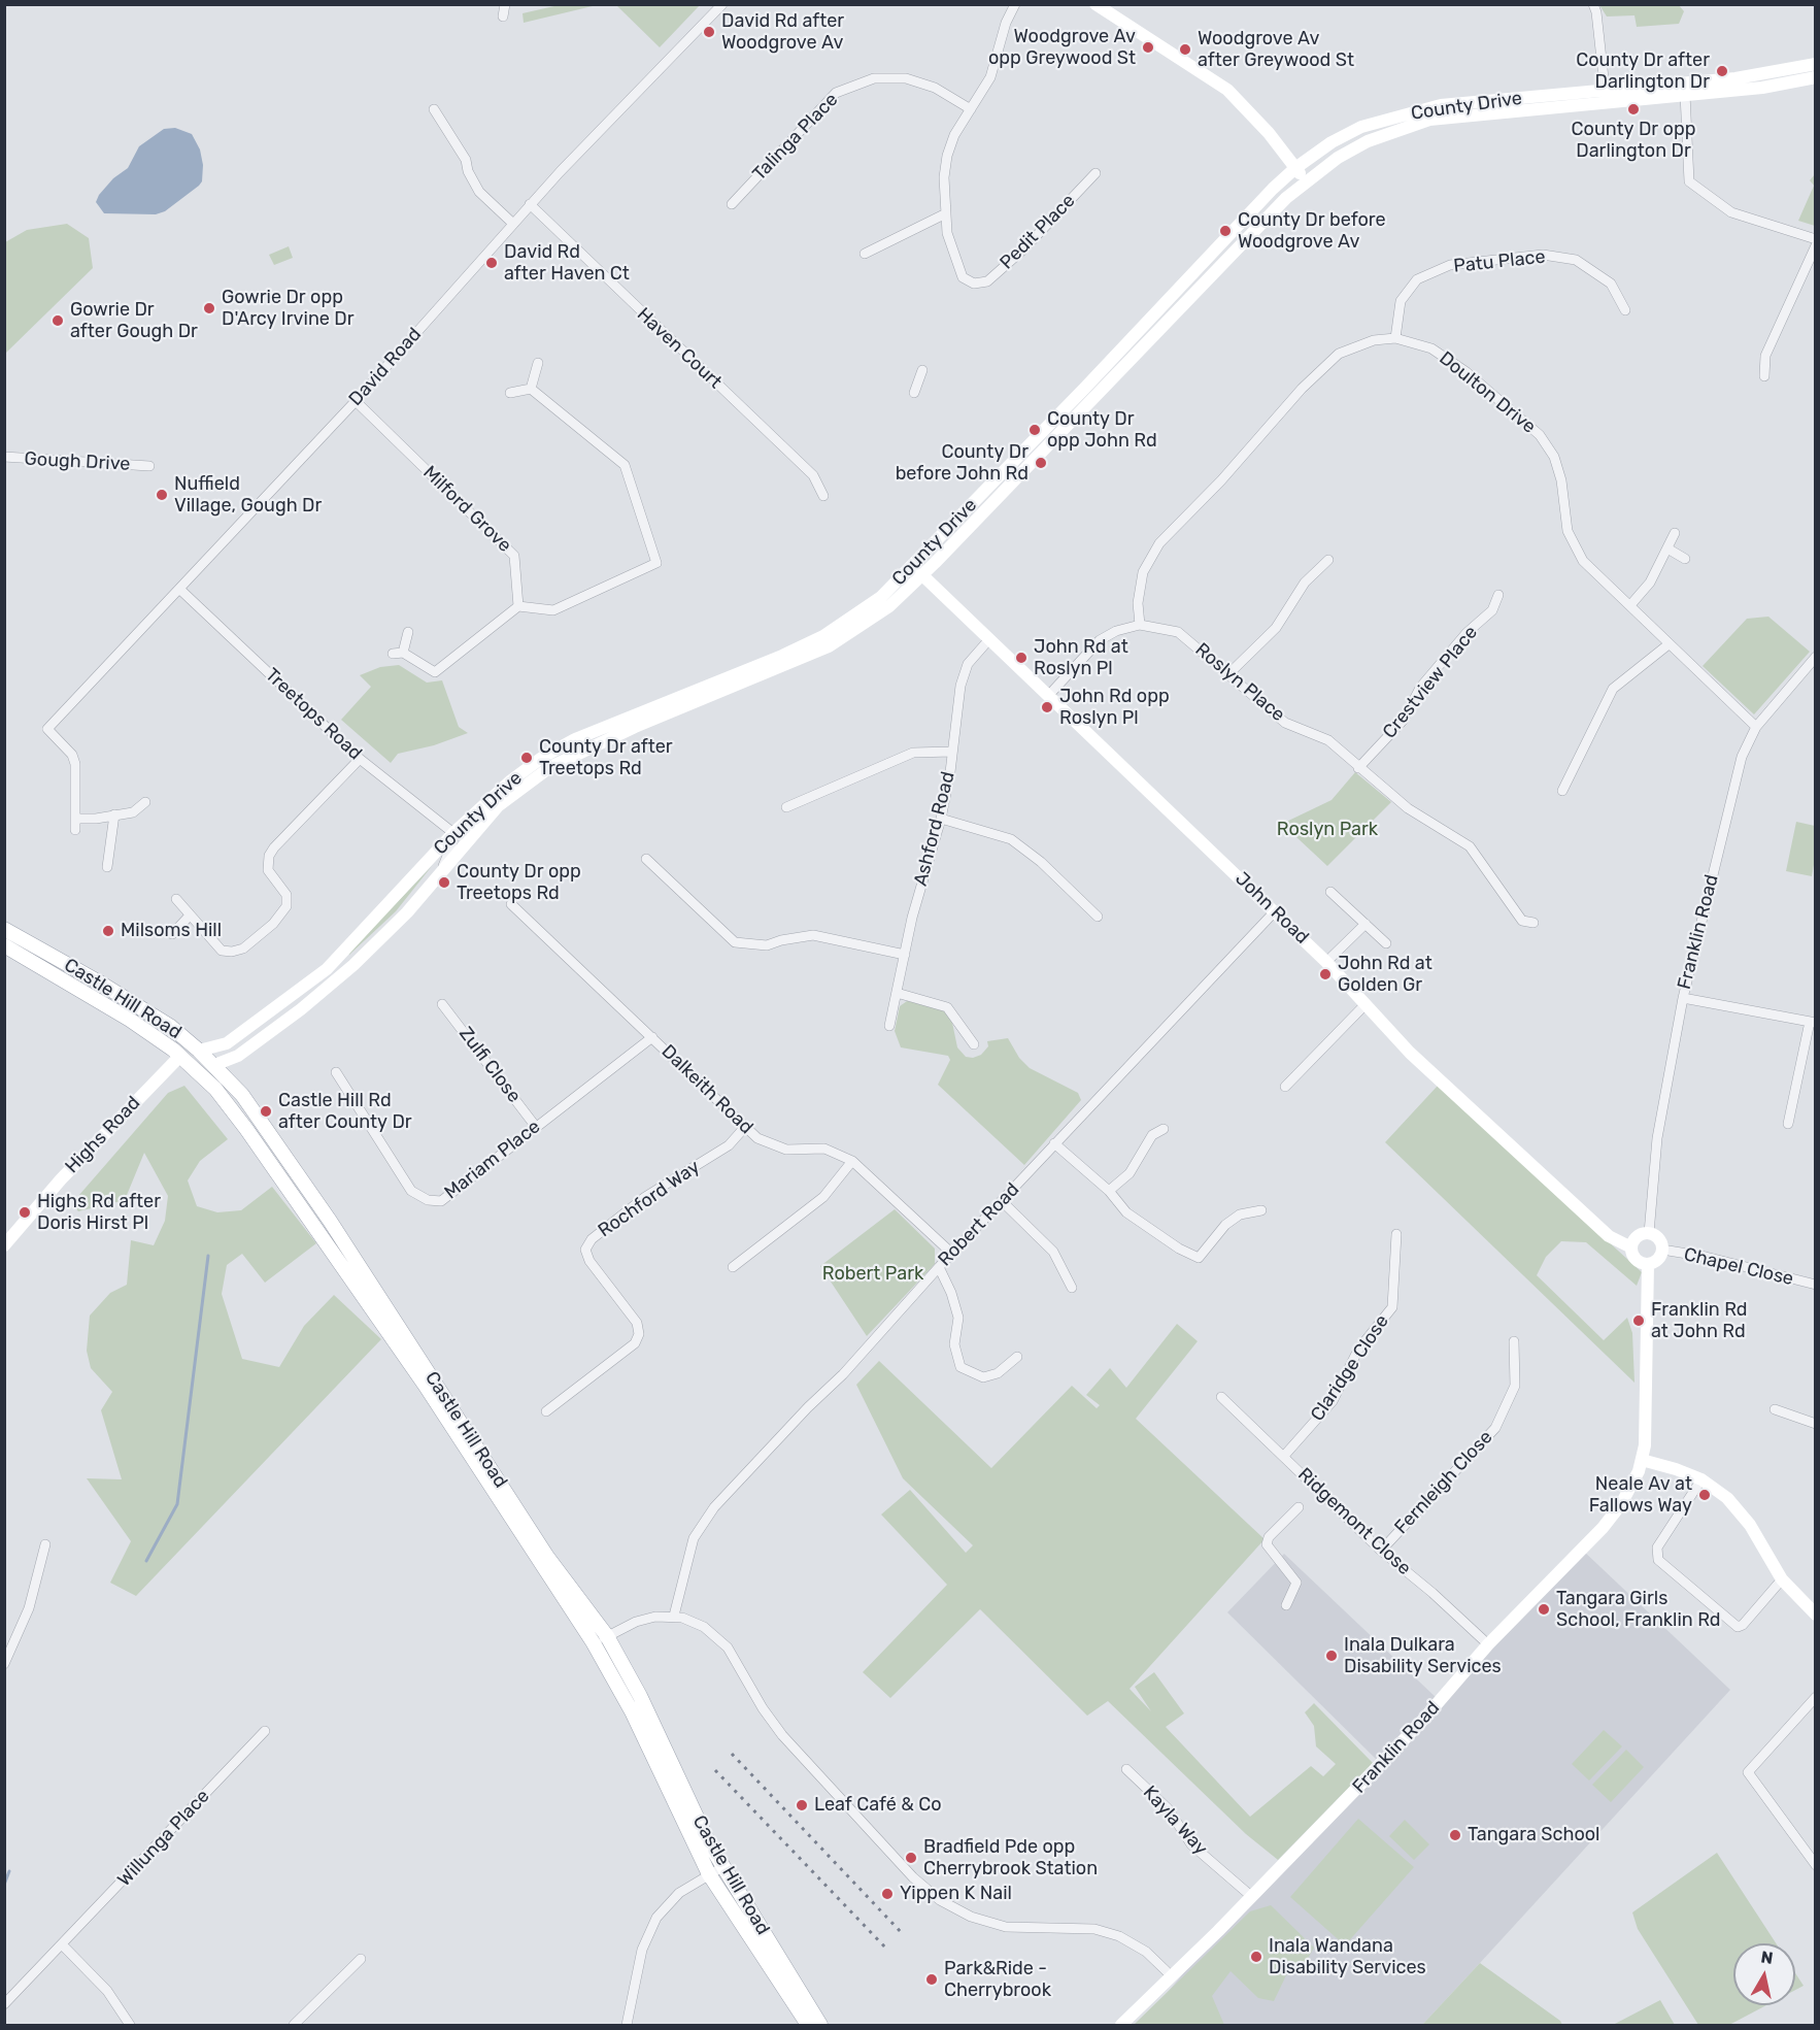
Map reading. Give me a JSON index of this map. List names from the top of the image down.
{
  "streets": {
    "main road": [
      "County Drive",
      "John Road",
      "Franklin Road",
      "Castle Hill Road",
      "Highs Road"
    ],
    "street": [
      "Talinga Place",
      "Pedit Place",
      "Patu Place",
      "Haven Court",
      "David Road",
      "Doulton Drive",
      "Gough Drive",
      "Milford Grove",
      "Roslyn Place",
      "Crestview Place",
      "Treetops Road",
      "Ashford Road",
      "Zulfi Close",
      "Dalkeith Road",
      "Mariam Place",
      "Rochford Way",
      "Robert Road",
      "Chapel Close",
      "Claridge Close",
      "Fernleigh Close",
      "Ridgemont Close",
      "Kayla Way",
      "Willunga Place"
    ]
  },
  "crossings": [
    ["County Drive", "Treetops Road"],
    ["County Drive", "John Road"],
    ["County Drive", "Castle Hill Road"],
    ["Patu Place", "Doulton Drive"],
    ["Haven Court", "David Road"],
    ["David Road", "Milford Grove"],
    ["David Road", "Treetops Road"],
    ["Doulton Drive", "Roslyn Place"],
    ["Doulton Drive", "Franklin Road"],
    ["Roslyn Place", "Crestview Place"],
    ["Roslyn Place", "John Road"],
    ["Ashford Road", "John Road"],
    ["John Road", "Franklin Road"],
    ["John Road", "Robert Road"],
    ["John Road", "Chapel Close"],
    ["Franklin Road", "Chapel Close"],
    ["Franklin Road", "Ridgemont Close"],
    ["Franklin Road", "Kayla Way"],
    ["Castle Hill Road", "Highs Road"],
    ["Zulfi Close", "Mariam Place"],
    ["Dalkeith Road", "Mariam Place"],
    ["Dalkeith Road", "Rochford Way"],
    ["Dalkeith Road", "Robert Road"],
    ["Claridge Close", "Ridgemont Close"],
    ["Fernleigh Close", "Ridgemont Close"]
  ],
  "parks": ["Roslyn Park", "Robert Park"],
  "places": [
    "David Rd after Woodgrove Av",
    "Woodgrove Av opp Greywood St",
    "Woodgrove Av after Greywood St",
    "County Dr after Darlington Dr",
    "County Dr opp Darlington Dr",
    "County Dr before Woodgrove Av",
    "David Rd after Haven Ct",
    "Gowrie Dr opp D'Arcy Irvine Dr",
    "Gowrie Dr after Gough Dr",
    "County Dr opp John Rd",
    "County Dr before John Rd",
    "Nuffield Village, Gough Dr",
    "John Rd at Roslyn Pl",
    "John Rd opp Roslyn Pl",
    "County Dr after Treetops Rd",
    "County Dr opp Treetops Rd",
    "Milsoms Hill",
    "John Rd at Golden Gr",
    "Castle Hill Rd after County Dr",
    "Highs Rd after Doris Hirst Pl",
    "Franklin Rd at John Rd",
    "Neale Av at Fallows Way",
    "Tangara Girls School, Franklin Rd",
    "Inala Dulkara Disability Services",
    "Leaf Café & Co",
    "Tangara School",
    "Bradfield Pde opp Cherrybrook Station",
    "Yippen K Nail",
    "Inala Wandana Disability Services",
    "Park&Ride - Cherrybrook"
  ],
  "north": "top"
}
